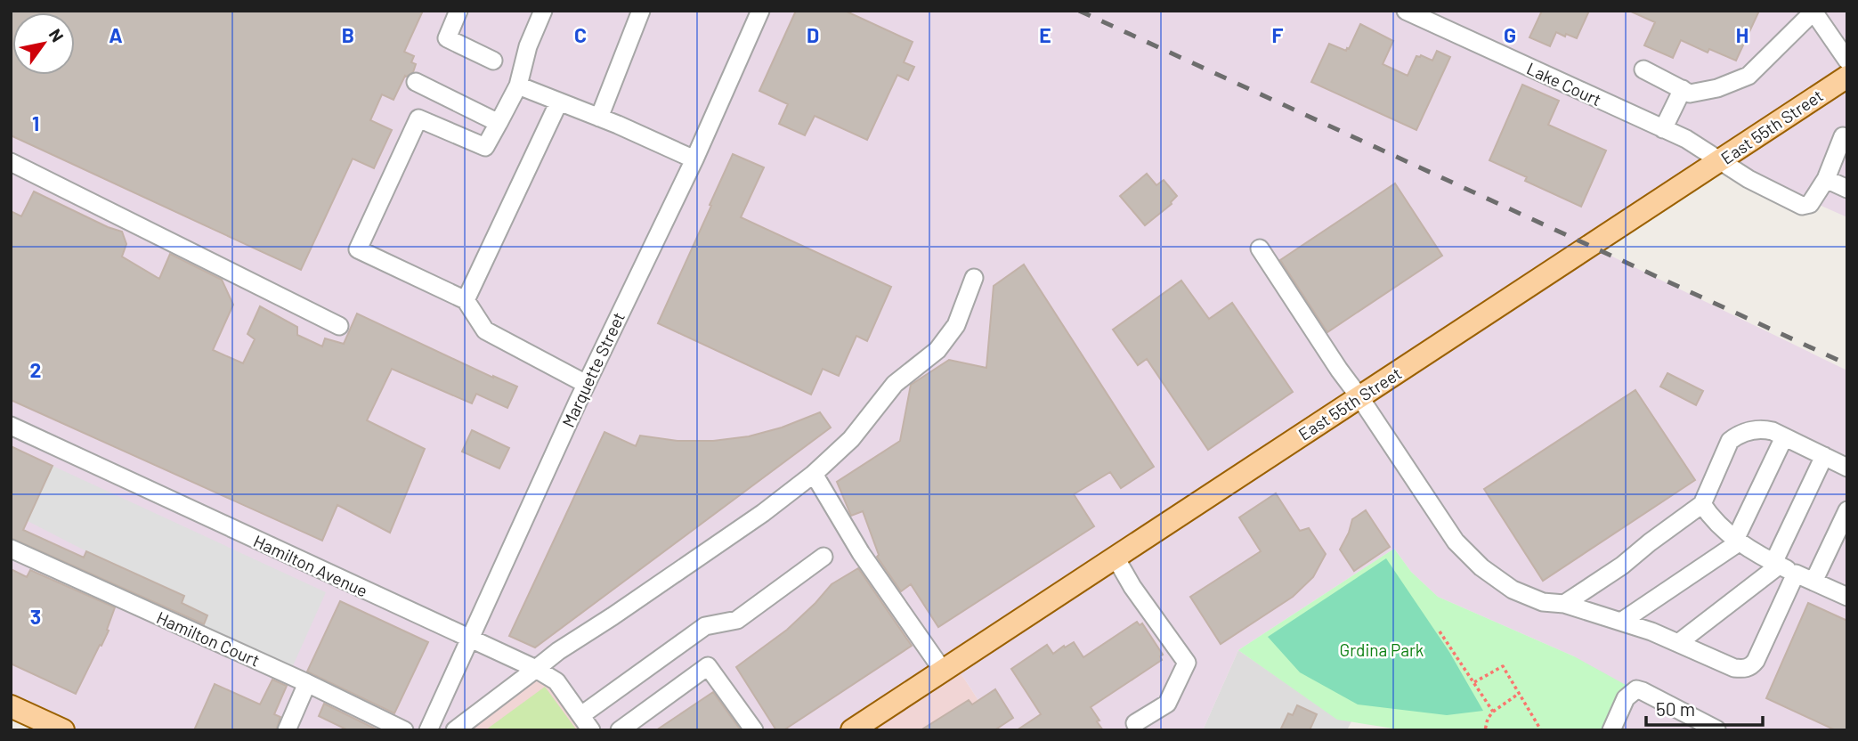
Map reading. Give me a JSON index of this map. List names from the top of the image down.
{
  "streets": {
    "main road": ["East 55th Street"],
    "street": [
      "Lake Court",
      "Marquette Street",
      "Hamilton Avenue",
      "Hamilton Court"
    ]
  },
  "crossings": [
    ["Lake Court", "East 55th Street"],
    ["Marquette Street", "Hamilton Avenue"]
  ],
  "parks": ["Grdina Park"],
  "scale_bar": "50 m",
  "north": "top right",
  "grid": {
    "columns": [
      "A",
      "B",
      "C",
      "D",
      "E",
      "F",
      "G",
      "H"
    ],
    "rows": ["1", "2", "3"]
  }
}
